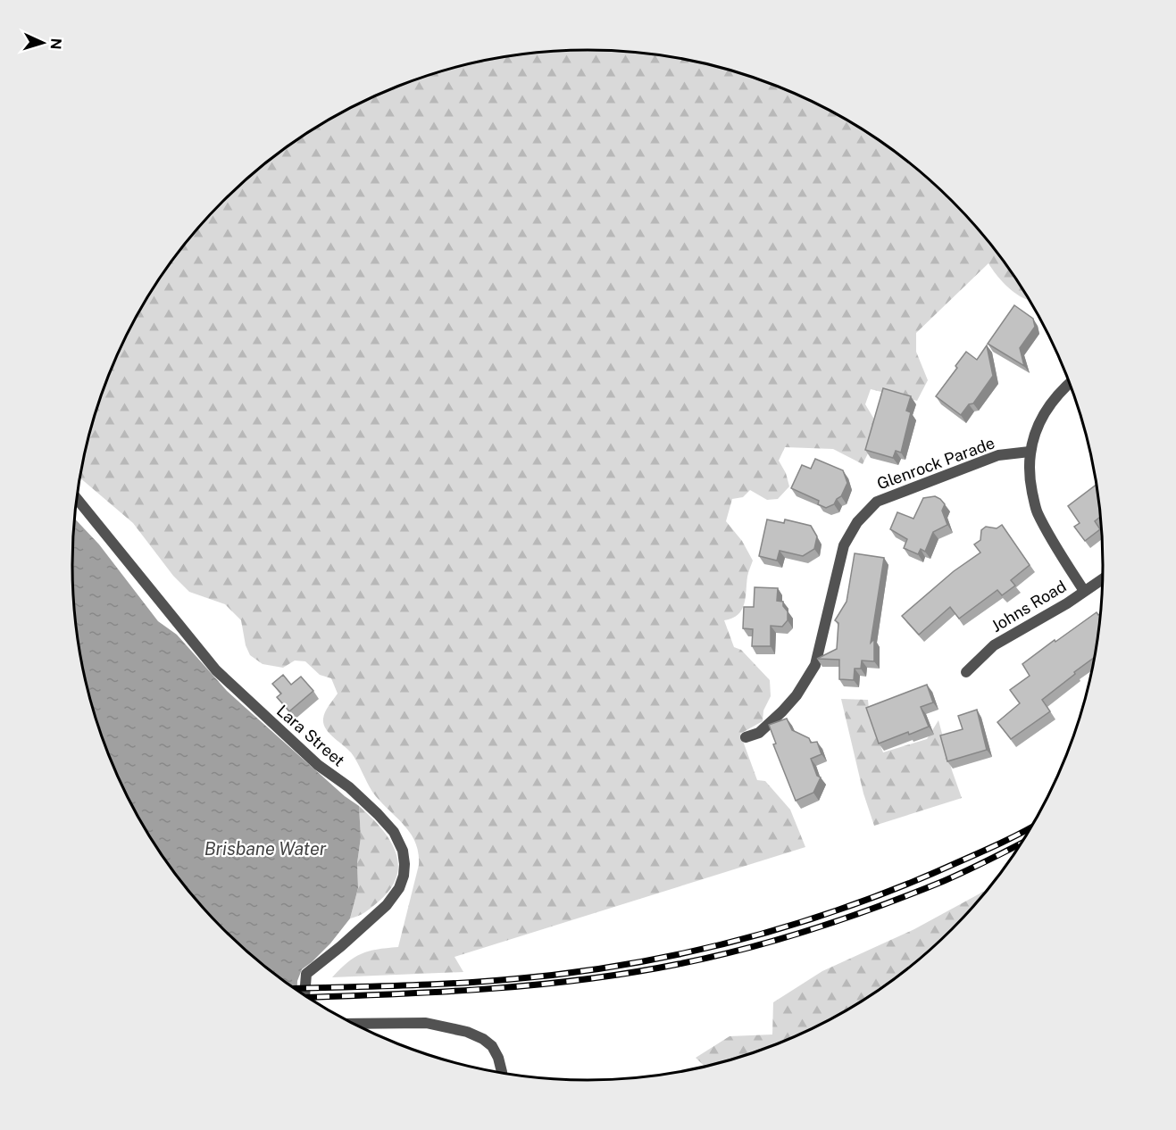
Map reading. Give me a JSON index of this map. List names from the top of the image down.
{
  "streets": {
    "street": ["Glenrock Parade", "Johns Road", "Lara Street"]
  },
  "water": ["Brisbane Water"],
  "north": "right"
}
